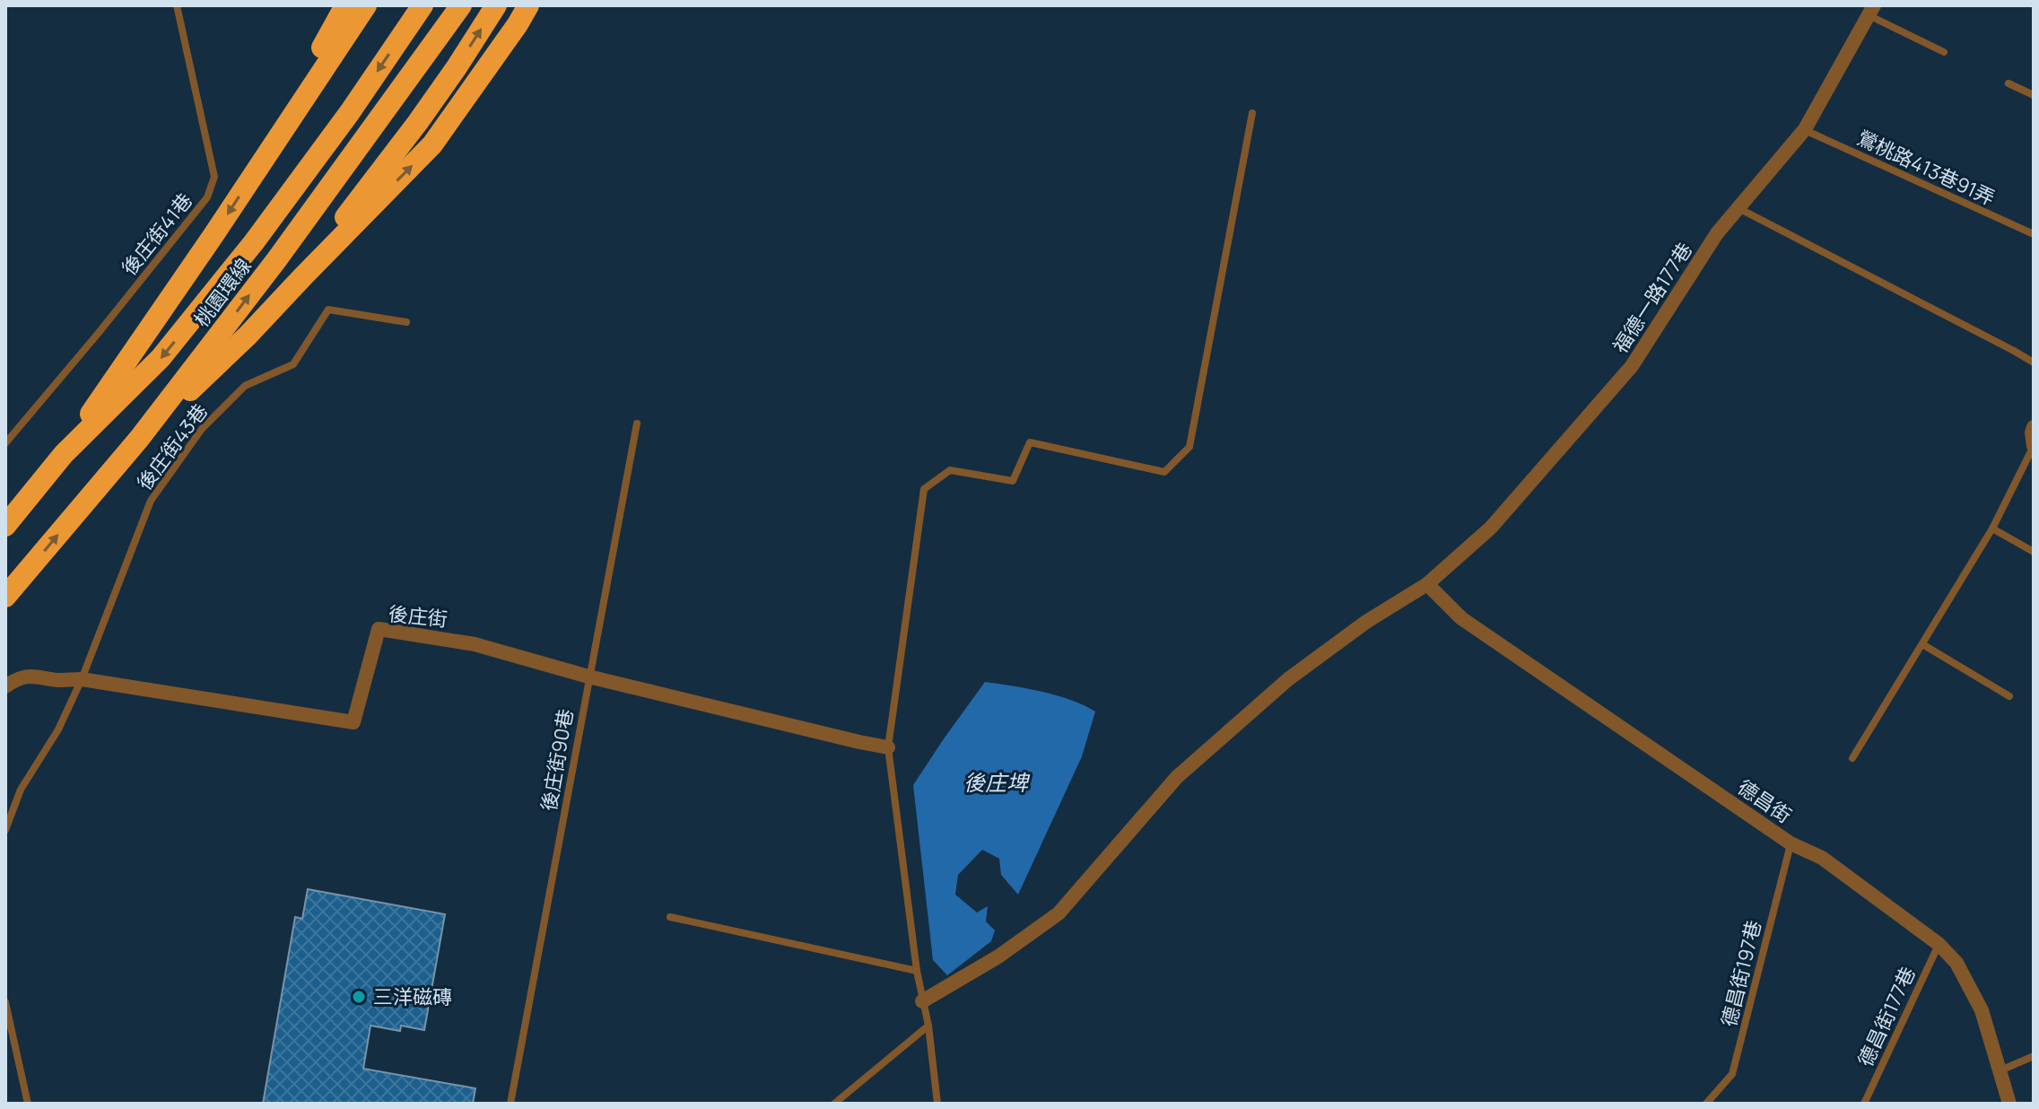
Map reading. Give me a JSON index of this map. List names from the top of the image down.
{
  "streets": {
    "highway": ["桃園環線"],
    "street": ["福德一路177巷", "後庄街", "德昌街"],
    "lane": [
      "鶯桃路413巷91弄",
      "後庄街41巷",
      "後庄街43巷",
      "後庄街90巷",
      "德昌街197巷",
      "德昌街177巷"
    ]
  },
  "crossings": [
    ["鶯桃路413巷91弄", "福德一路177巷"],
    ["福德一路177巷", "德昌街"],
    ["後庄街43巷", "後庄街"],
    ["後庄街", "後庄街90巷"],
    ["德昌街", "德昌街197巷"],
    ["德昌街", "德昌街177巷"]
  ],
  "water": ["後庄埤"],
  "places": ["三洋磁磚"]
}
